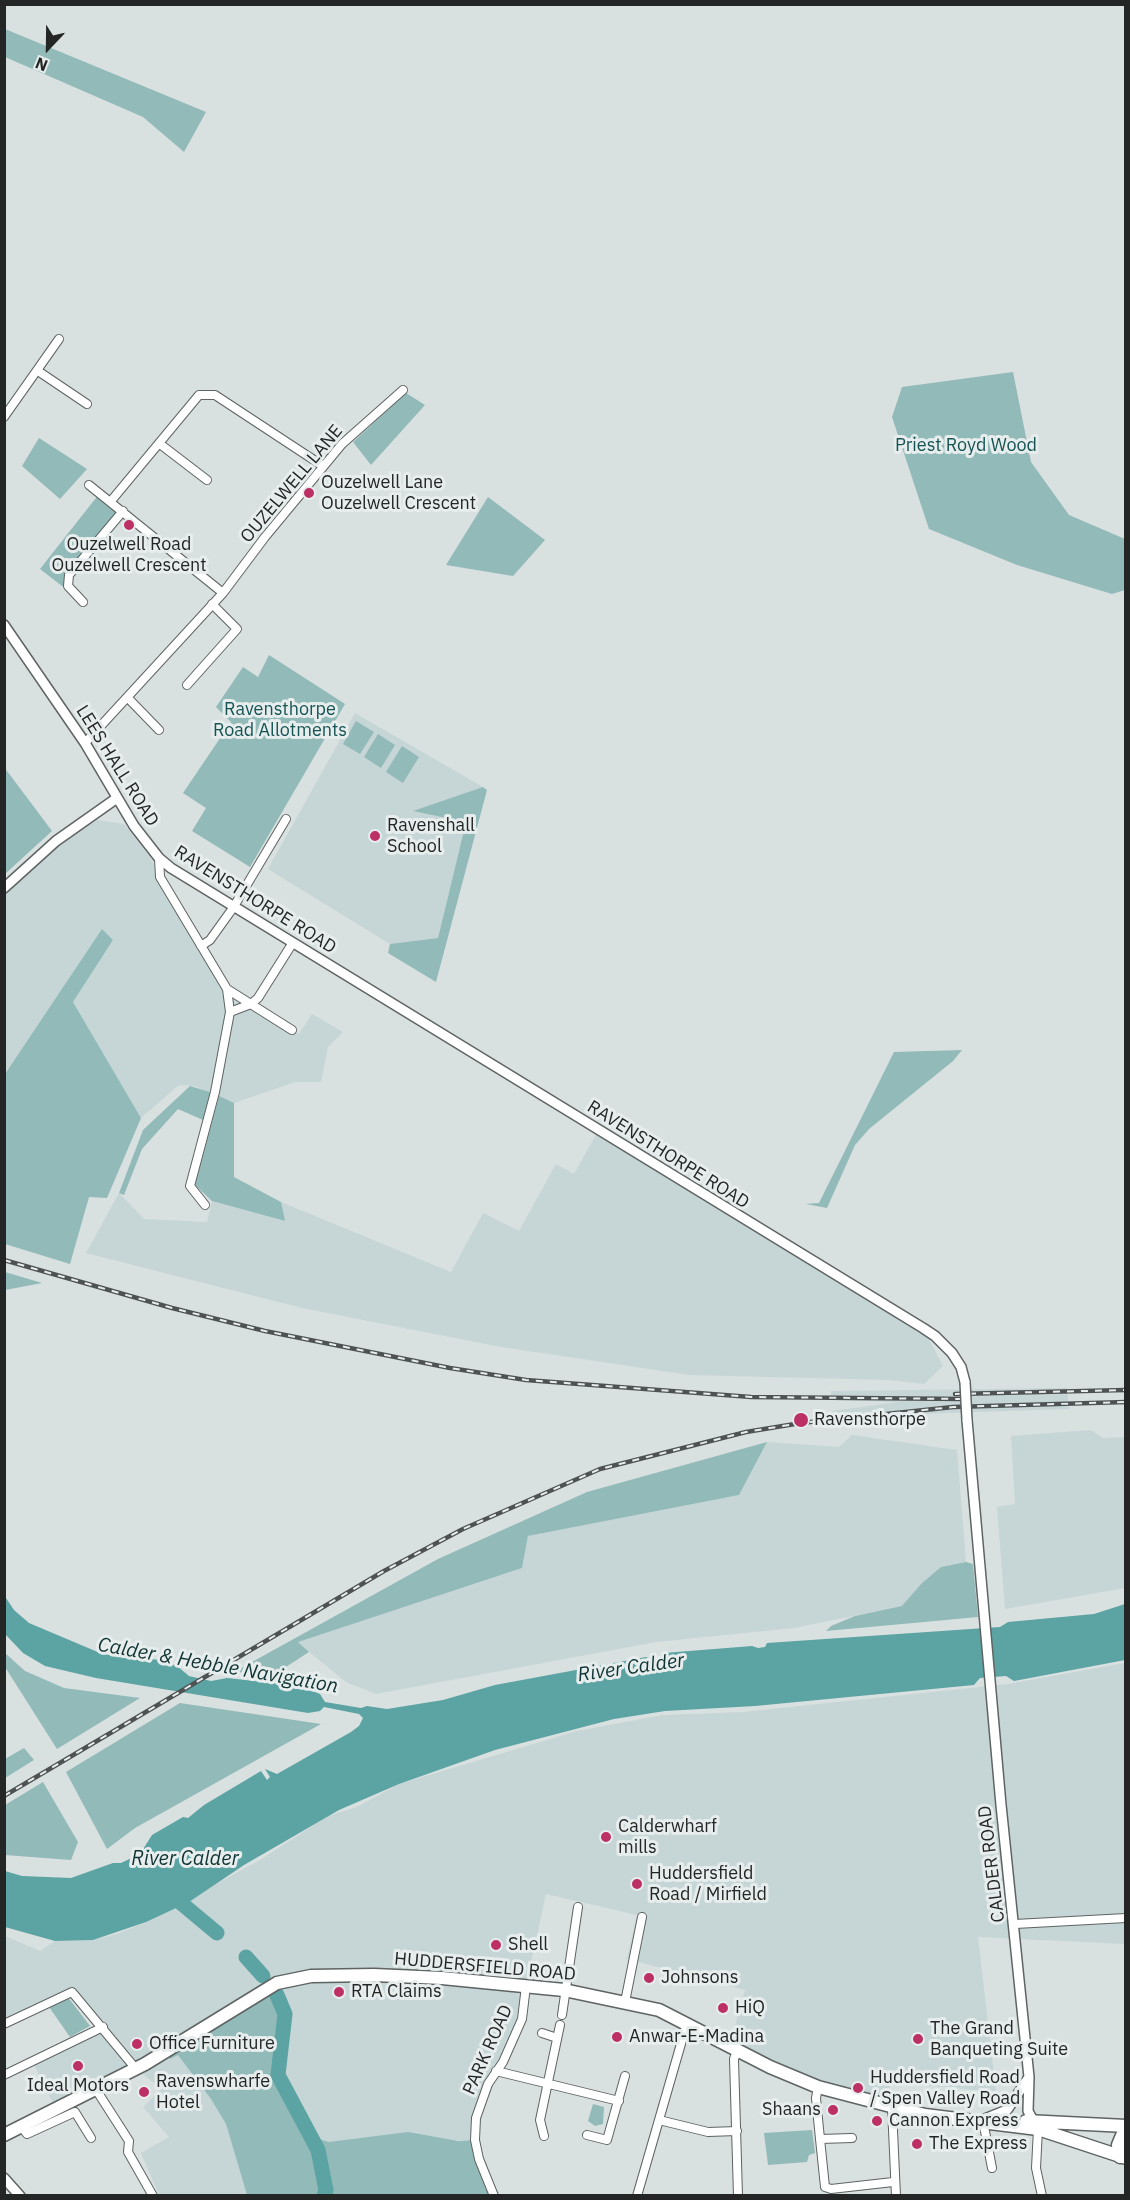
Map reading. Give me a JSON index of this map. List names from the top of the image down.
{
  "streets": {
    "highway": ["HUDDERSFIELD ROAD"],
    "street": [
      "OUZELWELL LANE",
      "LEES HALL ROAD",
      "RAVENSTHORPE ROAD",
      "CALDER ROAD",
      "PARK ROAD"
    ]
  },
  "crossings": [
    ["OUZELWELL LANE", "LEES HALL ROAD"],
    ["LEES HALL ROAD", "RAVENSTHORPE ROAD"],
    ["RAVENSTHORPE ROAD", "CALDER ROAD"],
    ["CALDER ROAD", "HUDDERSFIELD ROAD"],
    ["HUDDERSFIELD ROAD", "PARK ROAD"]
  ],
  "water": ["Calder & Hebble Navigation", "River Calder"],
  "parks": ["Priest Royd Wood", "Ravensthorpe Road Allotments"],
  "places": [
    "Ouzelwell Lane Ouzelwell Crescent",
    "Ouzelwell Road Ouzelwell Crescent",
    "Ravenshall School",
    "Ravensthorpe",
    "Calderwharf mills",
    "Huddersfield Road / Mirfield",
    "Shell",
    "Johnsons",
    "RTA Claims",
    "HiQ",
    "Anwar-E-Madina",
    "The Grand Banqueting Suite",
    "Office Furniture",
    "Ideal Motors",
    "Huddersfield Road / Spen Valley Road",
    "Ravenswharfe Hotel",
    "Shaans",
    "Cannon Express",
    "The Express"
  ],
  "north": "bottom"
}
